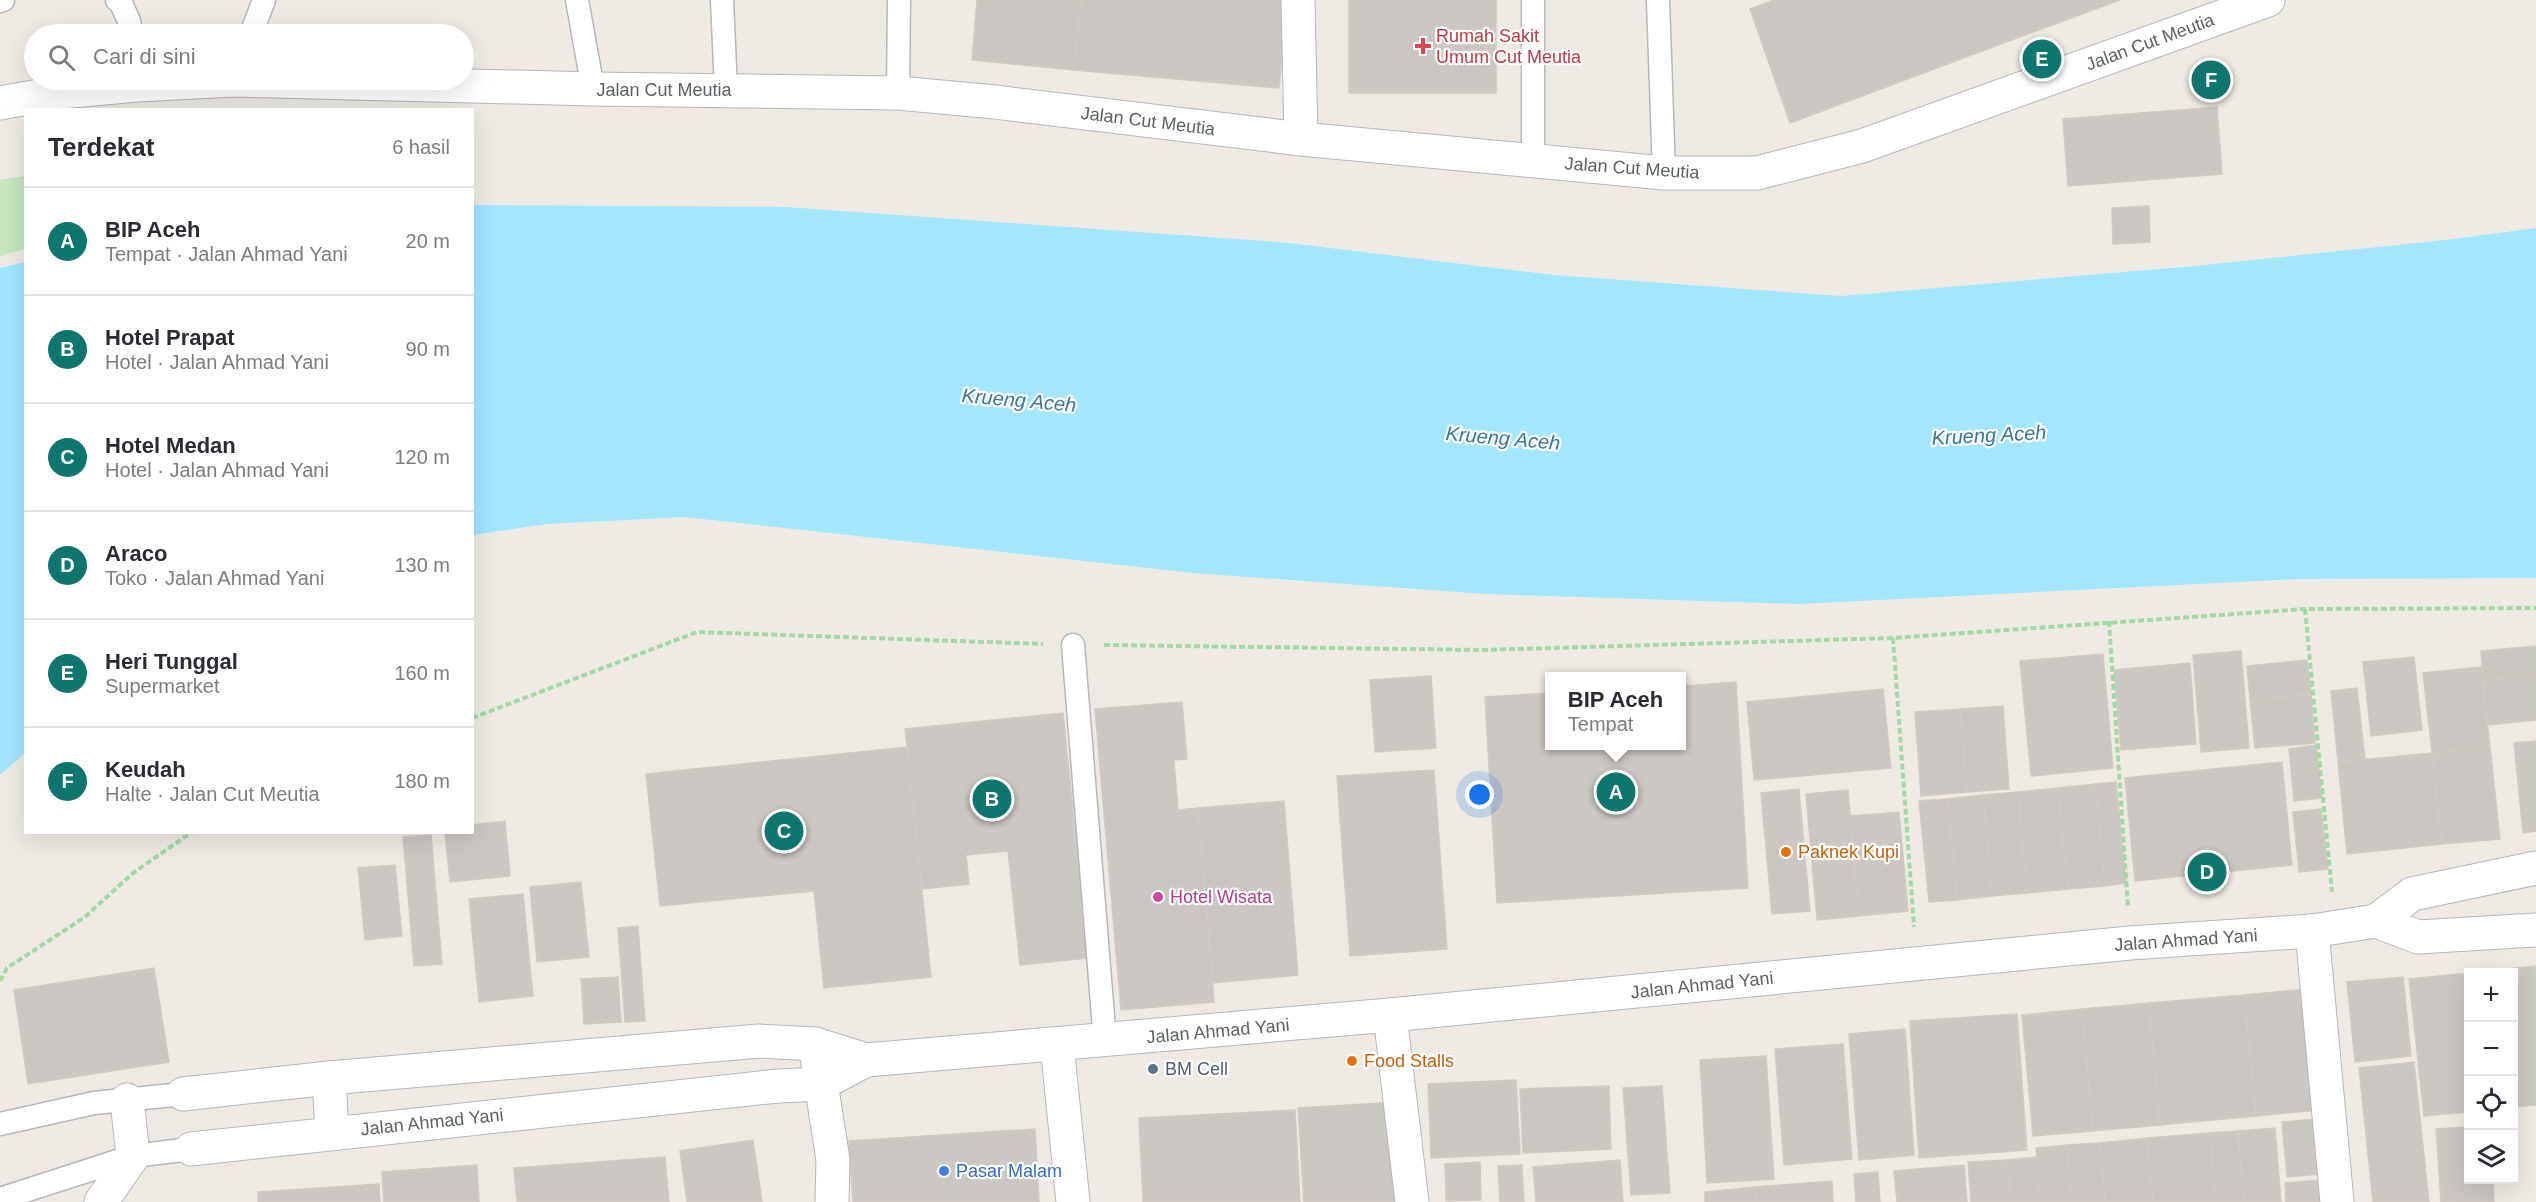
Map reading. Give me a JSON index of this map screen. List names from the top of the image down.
{
  "streets": {
    "street": ["Jalan Cut Meutia", "Jalan Ahmad Yani"]
  },
  "water": ["Krueng Aceh"],
  "places": {
    "health": ["Rumah Sakit Umum Cut Meutia"],
    "other": [
      "Paknek Kupi",
      "Hotel Wisata",
      "Food Stalls",
      "BM Cell",
      "Pasar Malam"
    ]
  },
  "page": {
    "search": "Cari di sini",
    "pins": [
      "E",
      "F",
      "A",
      "B",
      "C",
      "D"
    ],
    "heading": ["Terdekat", "6 hasil"],
    "list": [
      {
        "mark": "A",
        "name": "BIP Aceh",
        "note": "Tempat · Jalan Ahmad Yani",
        "value": "20 m"
      },
      {
        "mark": "B",
        "name": "Hotel Prapat",
        "note": "Hotel · Jalan Ahmad Yani",
        "value": "90 m"
      },
      {
        "mark": "C",
        "name": "Hotel Medan",
        "note": "Hotel · Jalan Ahmad Yani",
        "value": "120 m"
      },
      {
        "mark": "D",
        "name": "Araco",
        "note": "Toko · Jalan Ahmad Yani",
        "value": "130 m"
      },
      {
        "mark": "E",
        "name": "Heri Tunggal",
        "note": "Supermarket",
        "value": "160 m"
      },
      {
        "mark": "F",
        "name": "Keudah",
        "note": "Halte · Jalan Cut Meutia",
        "value": "180 m"
      }
    ],
    "popup": ["BIP Aceh", "Tempat"],
    "map_buttons": ["+", "−"]
  }
}
